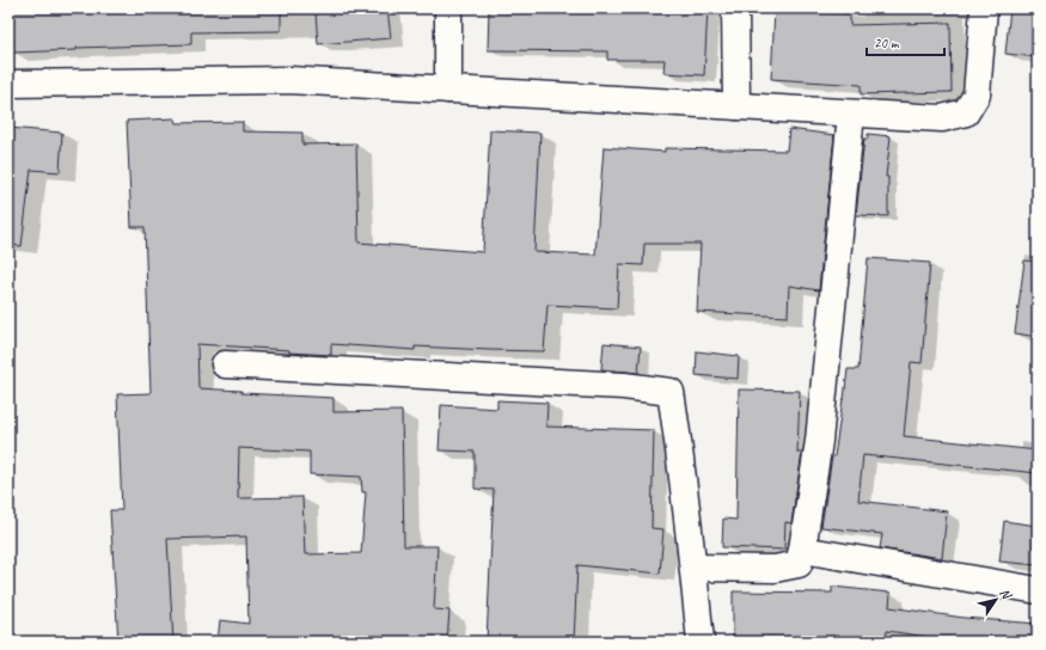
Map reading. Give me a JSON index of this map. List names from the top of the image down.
{
  "scale_bar": "20 m",
  "north": "top right"
}
